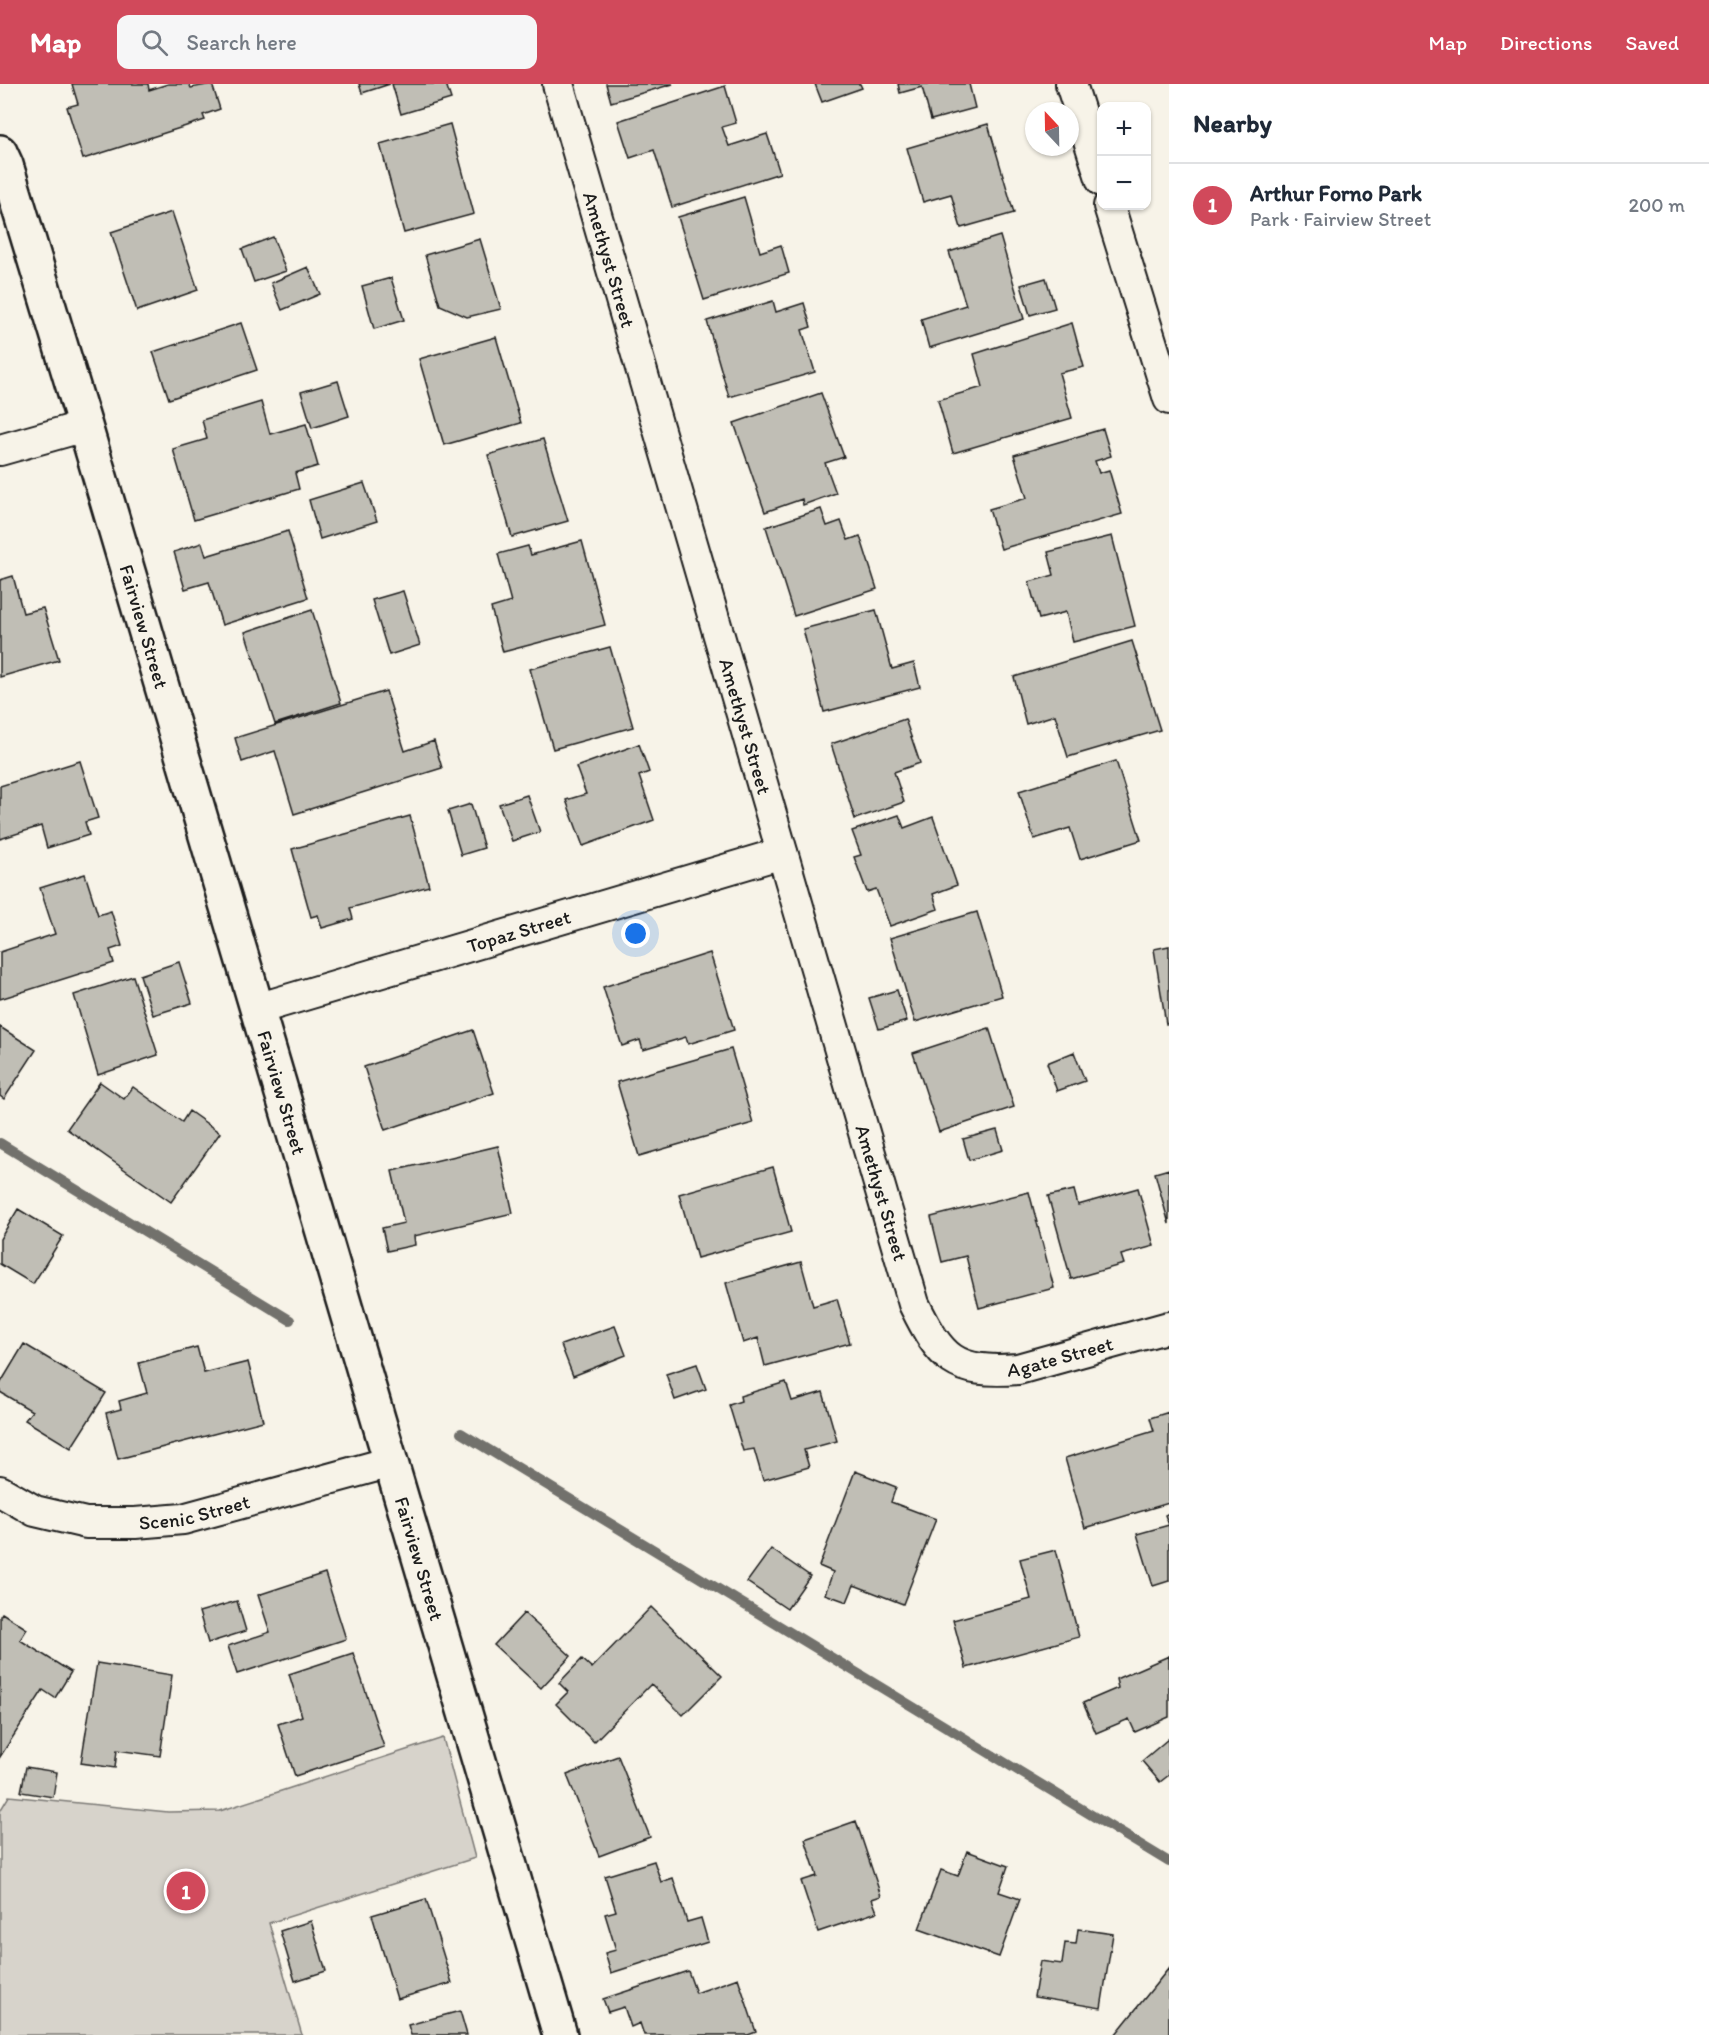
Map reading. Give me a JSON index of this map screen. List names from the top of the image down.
{
  "streets": {
    "street": [
      "Amethyst Street",
      "Fairview Street",
      "Topaz Street",
      "Agate Street",
      "Scenic Street"
    ]
  },
  "crossings": [
    ["Amethyst Street", "Topaz Street"],
    ["Amethyst Street", "Agate Street"],
    ["Fairview Street", "Topaz Street"],
    ["Fairview Street", "Scenic Street"]
  ],
  "north": "top",
  "page": {
    "header": "Map",
    "search": "Search here",
    "nav": ["Map", "Directions", "Saved"],
    "heading": "Nearby",
    "map_buttons": ["+", "−"],
    "list": [
      {
        "mark": "1",
        "name": "Arthur Forno Park",
        "note": "Park · Fairview Street",
        "value": "200 m"
      }
    ],
    "pins": "1"
  }
}
